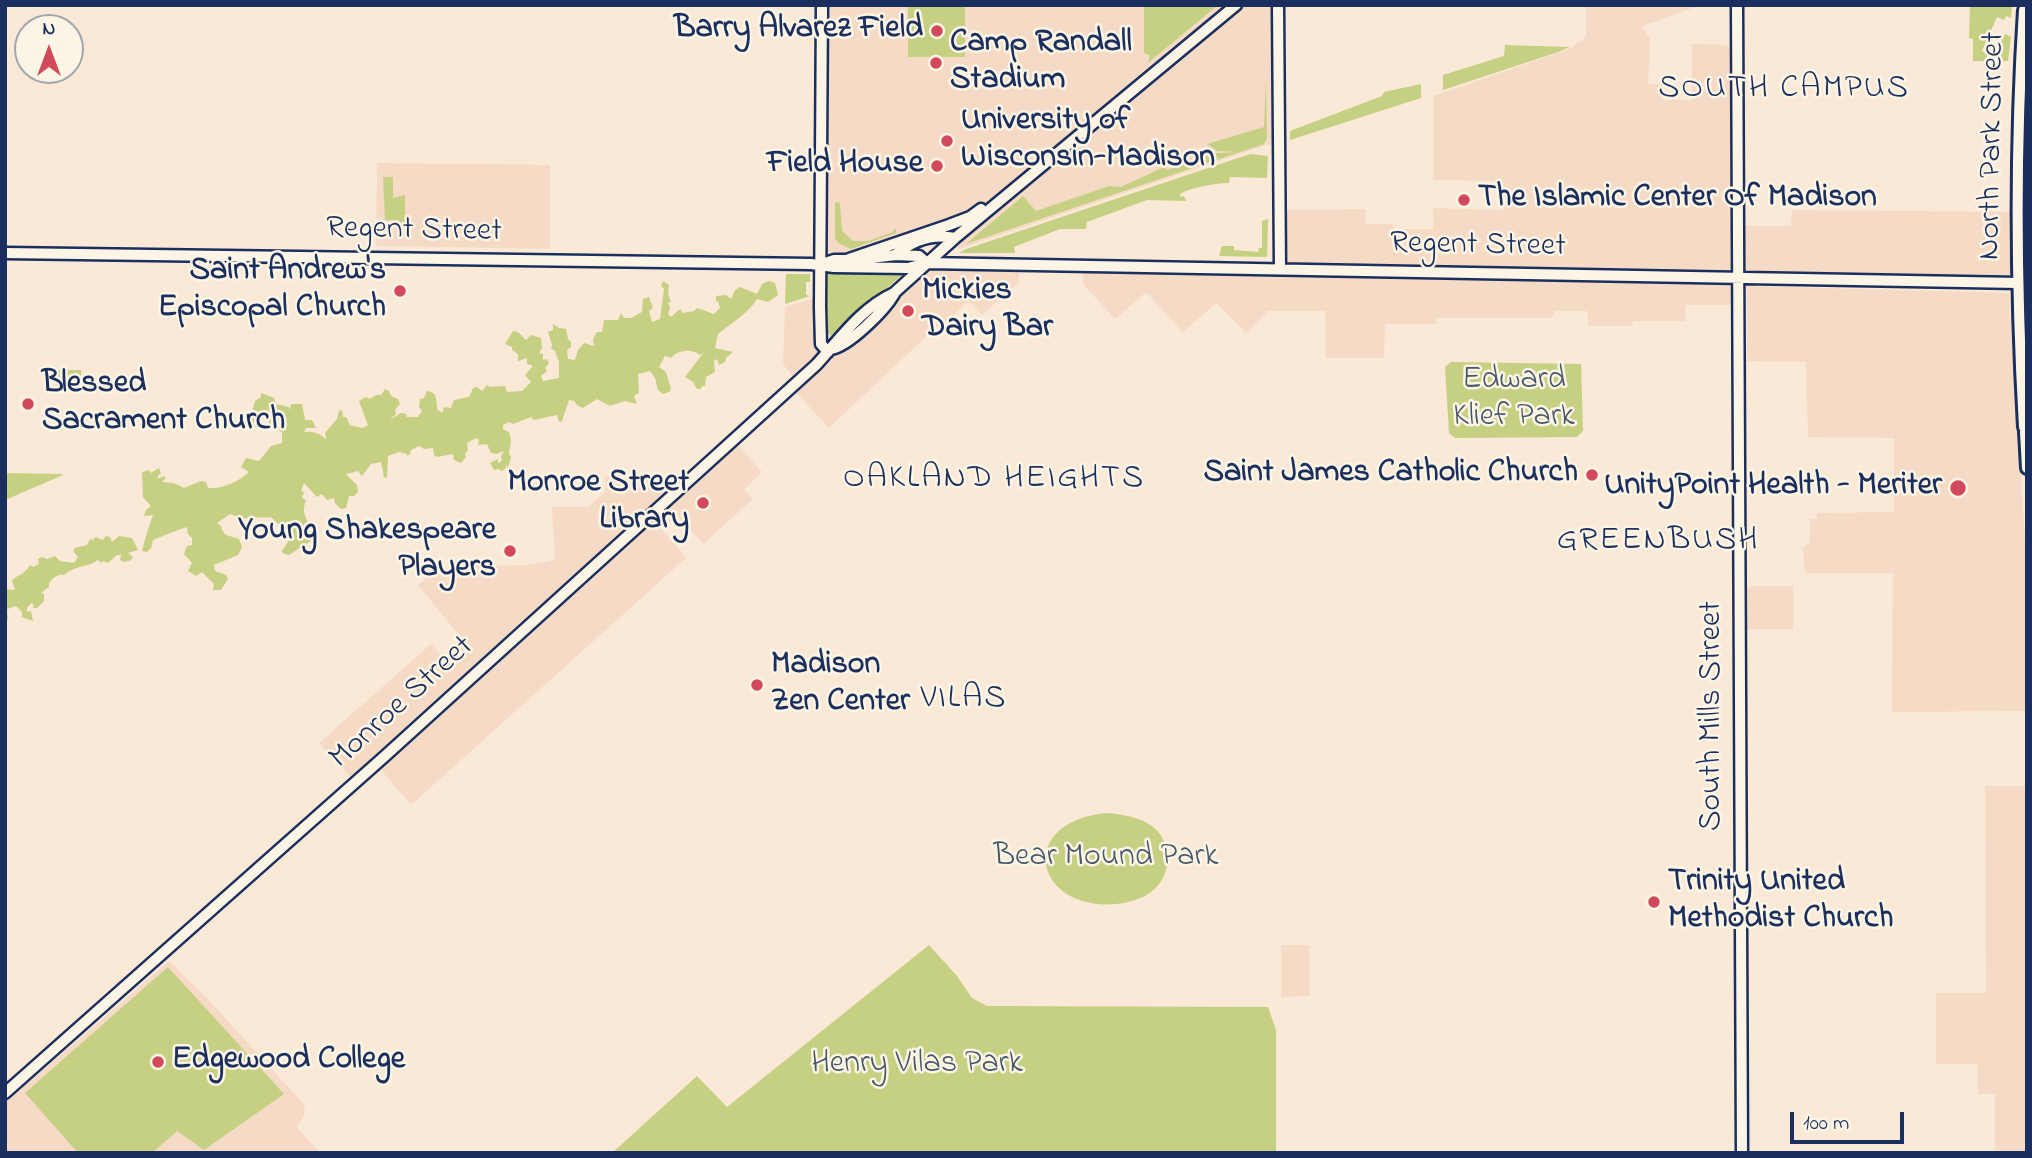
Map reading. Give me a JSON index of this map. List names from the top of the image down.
{
  "streets": {
    "main road": [
      "North Park Street",
      "Regent Street",
      "Monroe Street",
      "South Mills Street"
    ]
  },
  "crossings": [
    ["North Park Street", "Regent Street"],
    ["Regent Street", "Monroe Street"],
    ["Regent Street", "South Mills Street"]
  ],
  "districts": [
    "SOUTH CAMPUS",
    "OAKLAND HEIGHTS",
    "GREENBUSH",
    "VILAS"
  ],
  "parks": ["Edward Klief Park", "Bear Mound Park", "Henry Vilas Park"],
  "places": [
    "Barry Alvarez Field",
    "Camp Randall Stadium",
    "University of Wisconsin-Madison",
    "Field House",
    "The Islamic Center Of Madison",
    "Saint Andrew's Episcopal Church",
    "Mickies Dairy Bar",
    "Blessed Sacrament Church",
    "Saint James Catholic Church",
    "UnityPoint Health - Meriter",
    "Monroe Street Library",
    "Young Shakespeare Players",
    "Madison Zen Center",
    "Trinity United Methodist Church",
    "Edgewood College"
  ],
  "scale_bar": "100 m",
  "north": "top"
}
